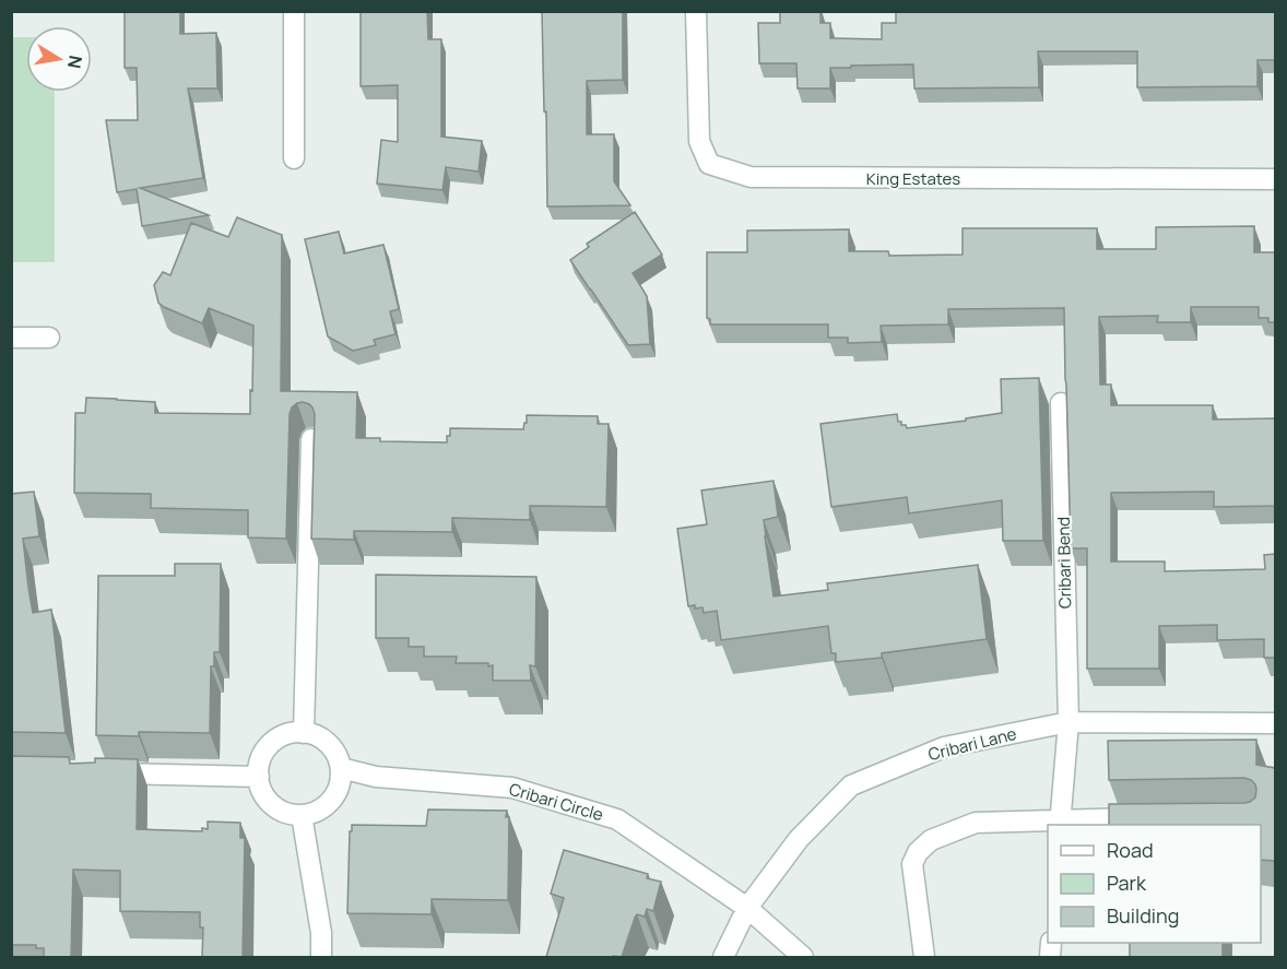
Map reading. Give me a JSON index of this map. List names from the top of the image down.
{
  "streets": {
    "street": [
      "King Estates",
      "Cribari Bend",
      "Cribari Lane",
      "Cribari Circle"
    ]
  },
  "crossings": [
    ["Cribari Bend", "Cribari Lane"],
    ["Cribari Lane", "Cribari Circle"]
  ],
  "legend": ["Road", "Park", "Building"],
  "north": "right"
}
